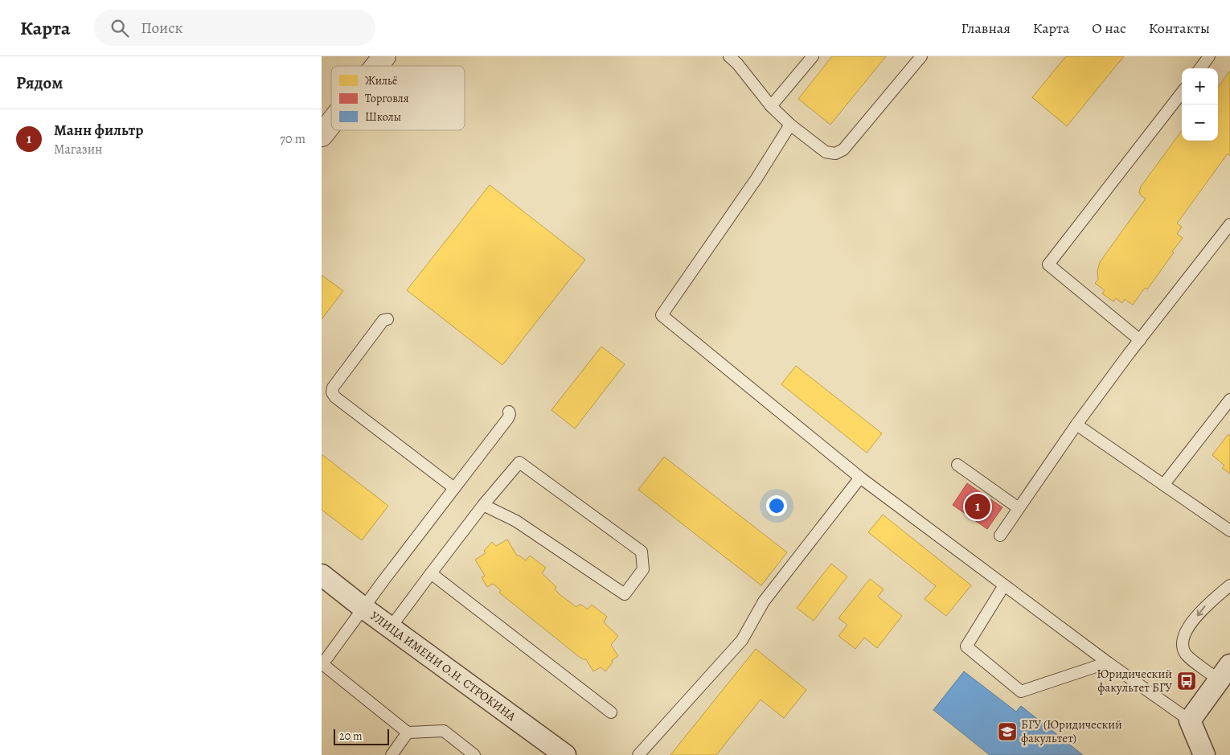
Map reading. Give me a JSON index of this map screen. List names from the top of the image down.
{
  "streets": {
    "street": ["УЛИЦА ИМЕНИ О.Н. СТРОКИНА"]
  },
  "places": {
    "bus stop": ["Юридический факультет БГУ"],
    "school or university": ["БГУ (Юридический факультет)"]
  },
  "legend": ["Жильё", "Торговля", "Школы"],
  "scale_bar": "20 m",
  "page": {
    "header": "Карта",
    "search": "Поиск",
    "nav": [
      "Главная",
      "Карта",
      "О нас",
      "Контакты"
    ],
    "heading": "Рядом",
    "map_buttons": ["+", "−"],
    "list": [
      {
        "mark": "1",
        "name": "Манн фильтр",
        "note": "Магазин",
        "value": "70 m"
      }
    ],
    "pins": "1",
    "scale": "20 m"
  }
}
